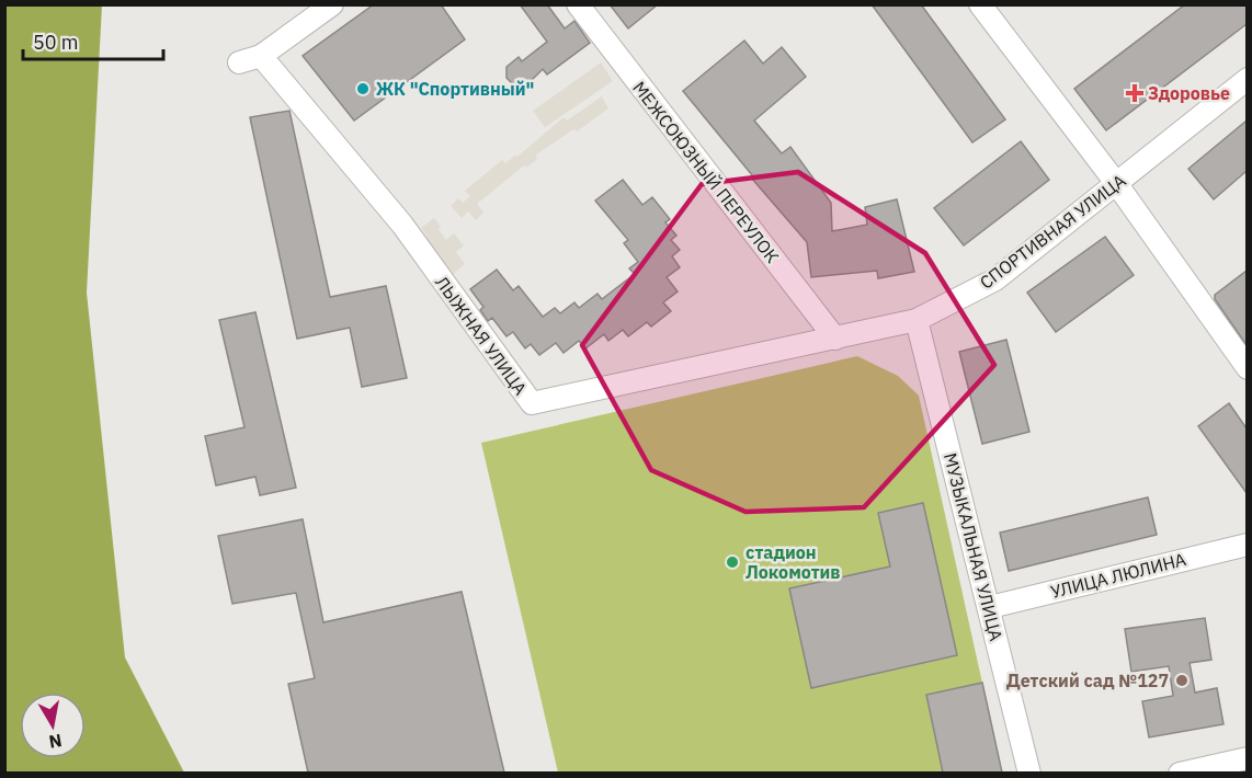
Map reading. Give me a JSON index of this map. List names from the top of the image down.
{
  "streets": {
    "street": [
      "МЕЖСОЮЗНЫЙ ПЕРЕУЛОК",
      "СПОРТИВНАЯ УЛИЦА",
      "ЛЫЖНАЯ УЛИЦА",
      "МУЗЫКАЛЬНАЯ УЛИЦА",
      "УЛИЦА ЛЮЛИНА"
    ]
  },
  "crossings": [
    ["МЕЖСОЮЗНЫЙ ПЕРЕУЛОК", "СПОРТИВНАЯ УЛИЦА"],
    ["МЕЖСОЮЗНЫЙ ПЕРЕУЛОК", "ЛЫЖНАЯ УЛИЦА"],
    ["СПОРТИВНАЯ УЛИЦА", "ЛЫЖНАЯ УЛИЦА"],
    ["СПОРТИВНАЯ УЛИЦА", "МУЗЫКАЛЬНАЯ УЛИЦА"],
    ["МУЗЫКАЛЬНАЯ УЛИЦА", "УЛИЦА ЛЮЛИНА"]
  ],
  "places": {
    "other": ["ЖК \"Спортивный\"", "стадион Локомотив", "Детский сад №127"],
    "health": ["Здоровье"]
  },
  "scale_bar": "50 m",
  "north": "bottom"
}
